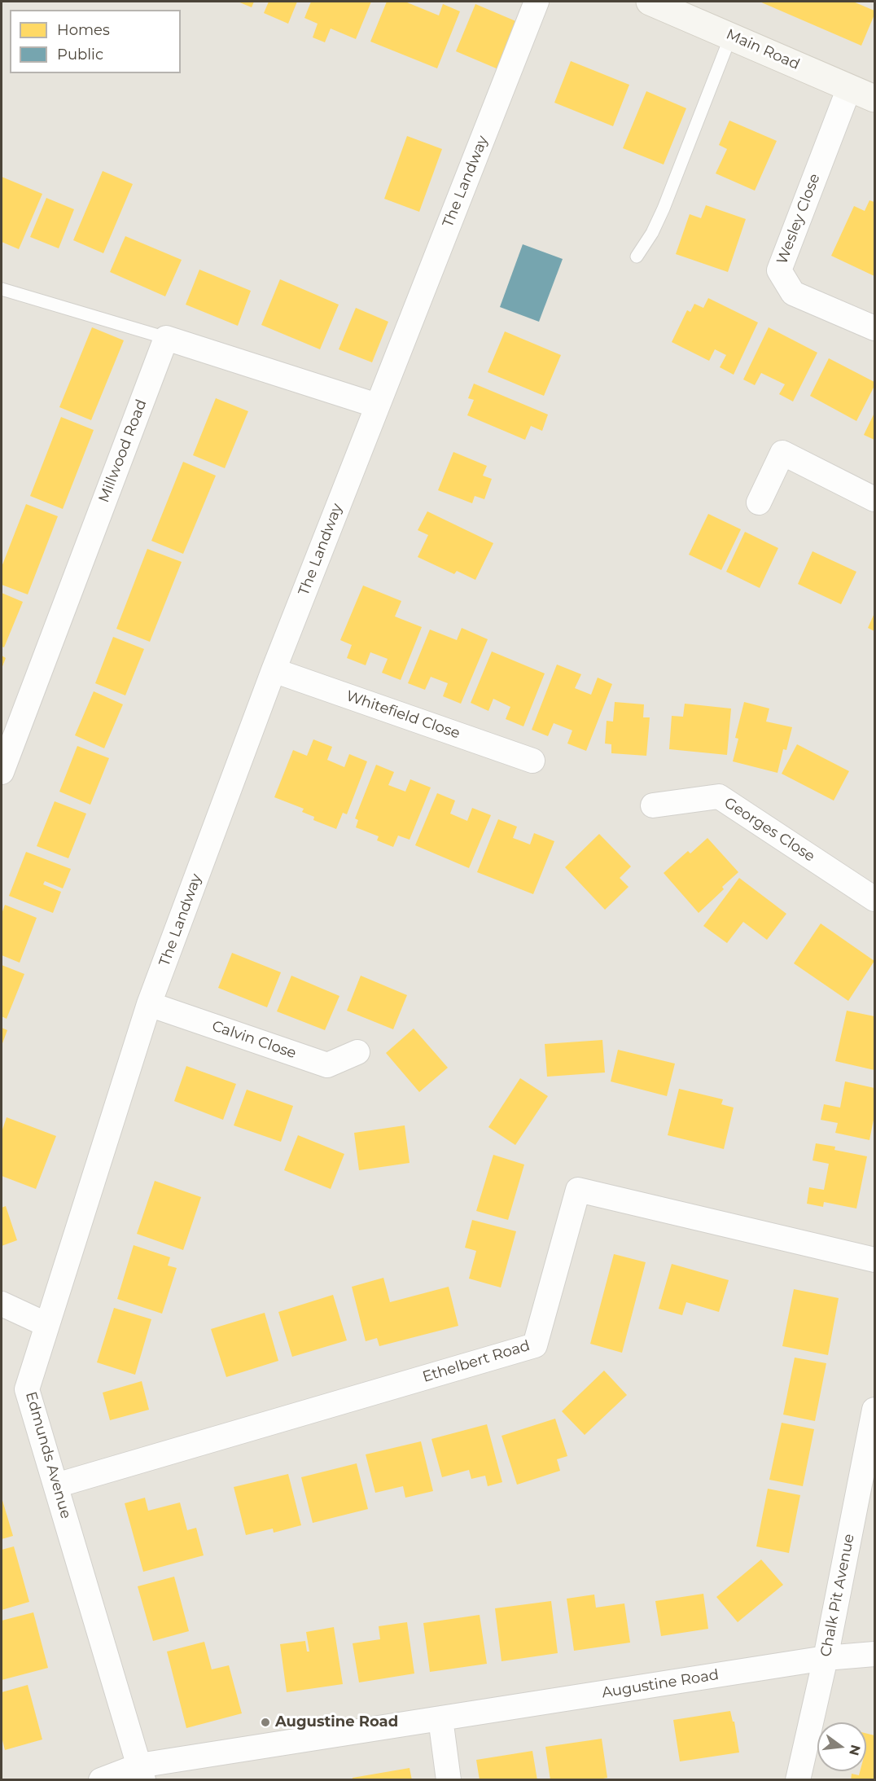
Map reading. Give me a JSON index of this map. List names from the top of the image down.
{
  "streets": {
    "street": [
      "Main Road",
      "The Landway",
      "Wesley Close",
      "Millwood Road",
      "Whitefield Close",
      "Georges Close",
      "Calvin Close",
      "Ethelbert Road",
      "Edmunds Avenue",
      "Chalk Pit Avenue",
      "Augustine Road"
    ]
  },
  "crossings": [
    ["Main Road", "Wesley Close"],
    ["The Landway", "Whitefield Close"],
    ["The Landway", "Calvin Close"],
    ["The Landway", "Edmunds Avenue"],
    ["Ethelbert Road", "Edmunds Avenue"],
    ["Edmunds Avenue", "Augustine Road"],
    ["Chalk Pit Avenue", "Augustine Road"]
  ],
  "places": ["Augustine Road"],
  "legend": ["Homes", "Public"],
  "north": "right"
}
